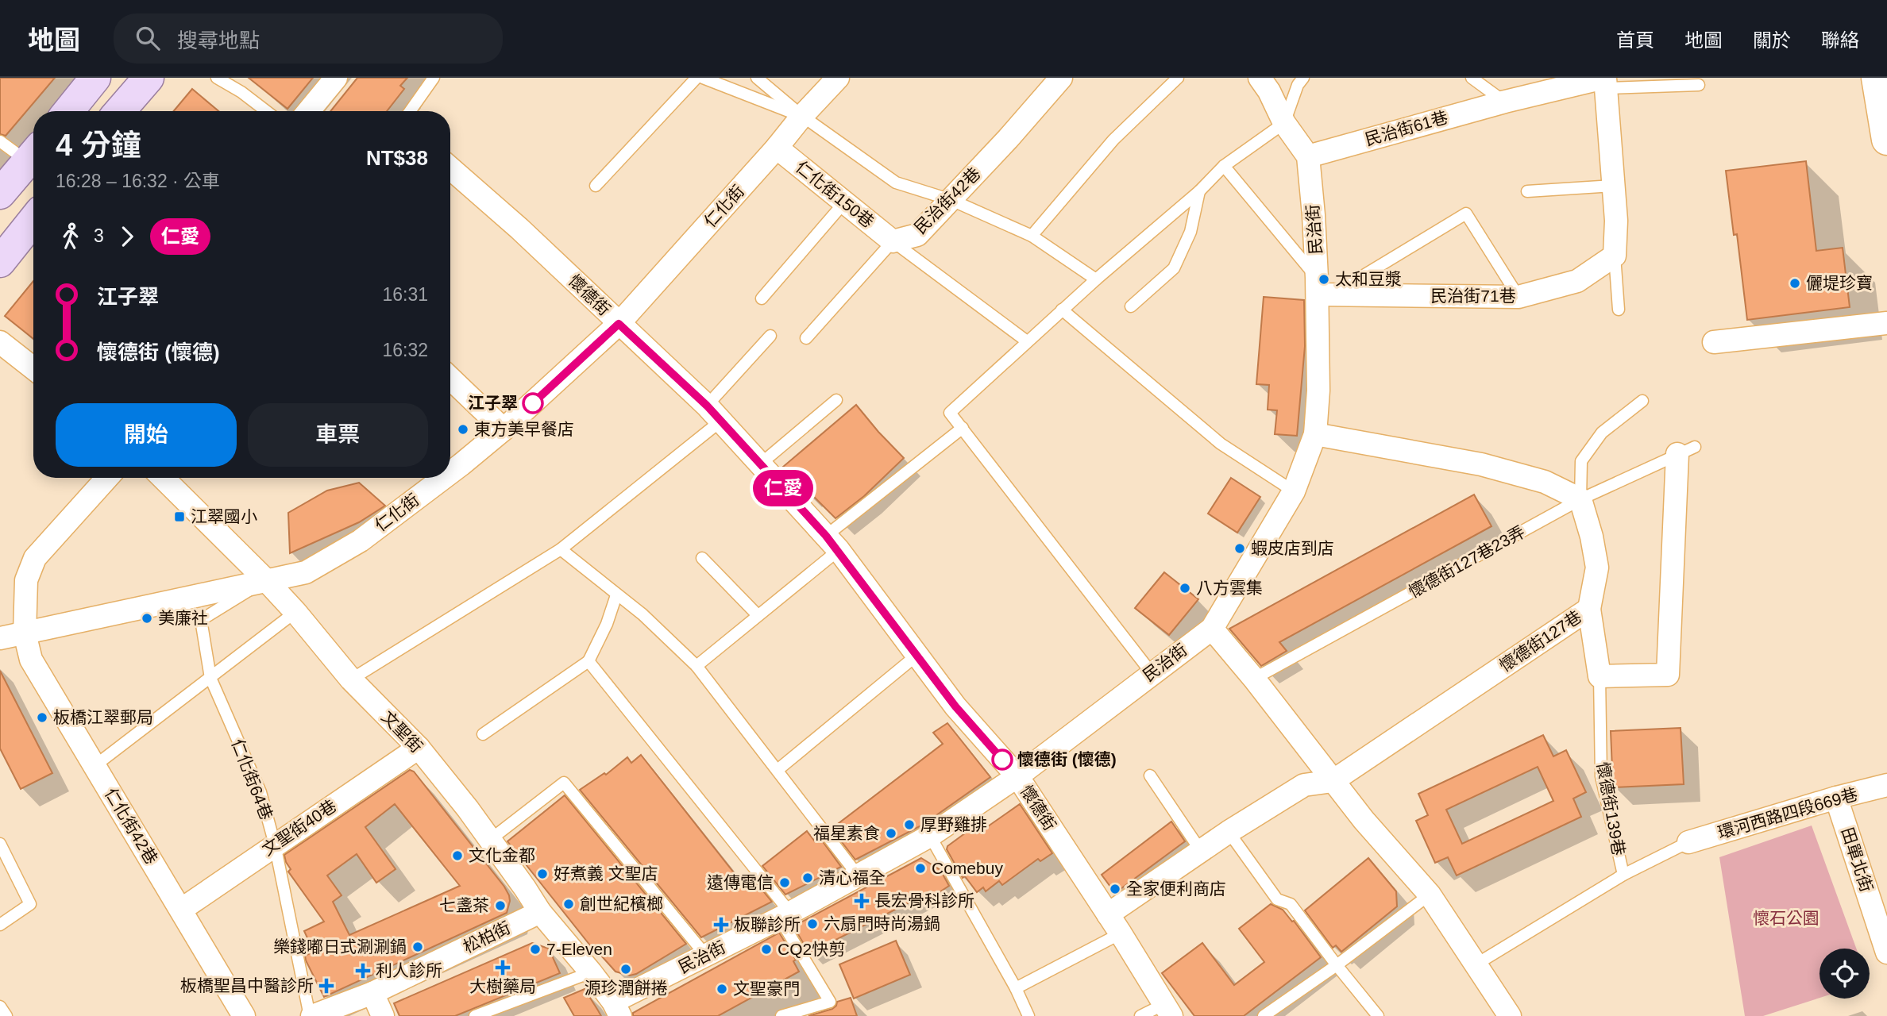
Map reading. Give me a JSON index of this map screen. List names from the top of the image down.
{
  "streets": {
    "street": [
      "民治街61巷",
      "仁化街150巷",
      "民治街42巷",
      "仁化街",
      "民治街",
      "懷德街",
      "民治街71巷",
      "懷德街127巷",
      "文聖街",
      "環河西路四段669巷",
      "仁化街42巷",
      "文聖街40巷",
      "田單北街",
      "松柏街"
    ],
    "lane": ["懷德街127巷23弄", "仁化街64巷", "懷德街139巷"]
  },
  "crossings": [
    ["民治街61巷", "民治街"],
    ["仁化街150巷", "民治街42巷"],
    ["仁化街150巷", "仁化街"],
    ["仁化街", "懷德街"],
    ["仁化街", "文聖街"],
    ["仁化街", "仁化街64巷"],
    ["仁化街", "仁化街42巷"],
    ["民治街", "懷德街"],
    ["民治街", "民治街71巷"],
    ["民治街", "文聖街"],
    ["懷德街", "懷德街127巷"],
    ["懷德街127巷", "懷德街139巷"],
    ["文聖街", "仁化街64巷"],
    ["文聖街", "文聖街40巷"],
    ["文聖街", "松柏街"],
    ["仁化街64巷", "文聖街40巷"],
    ["仁化街64巷", "松柏街"],
    ["環河西路四段669巷", "田單北街"],
    ["仁化街42巷", "文聖街40巷"]
  ],
  "parks": ["懷石公園"],
  "places": {
    "other": [
      "太和豆漿",
      "儷堤珍寶",
      "江子翠",
      "東方美早餐店",
      "蝦皮店到店",
      "八方雲集",
      "美廉社",
      "板橋江翠郵局",
      "懷德街 (懷德)",
      "厚野雞排",
      "福星素食",
      "文化金都",
      "Comebuy",
      "好煮義 文聖店",
      "清心福全",
      "遠傳電信",
      "全家便利商店",
      "創世紀檳榔",
      "七盞茶",
      "六扇門時尚湯鍋",
      "樂錢嘟日式涮涮鍋",
      "7-Eleven",
      "CQ2快剪",
      "源珍潤餅捲",
      "文聖豪門"
    ],
    "transit": ["江翠國小"],
    "health": [
      "長宏骨科診所",
      "板聯診所",
      "大樹藥局",
      "利人診所",
      "板橋聖昌中醫診所"
    ]
  },
  "lines": ["bus line 仁愛"],
  "page": {
    "header": "地圖",
    "search": "搜尋地點",
    "nav": [
      "首頁",
      "地圖",
      "關於",
      "聯絡"
    ],
    "on_map": "仁愛",
    "heading": ["4 分鐘", "16:28 – 16:32 · 公車", "NT$38"],
    "legs": ["3", "仁愛"],
    "list": [
      {
        "name": "江子翠",
        "value": "16:31"
      },
      {
        "name": "懷德街 (懷德)",
        "value": "16:32"
      }
    ],
    "buttons": ["開始", "車票"]
  }
}
